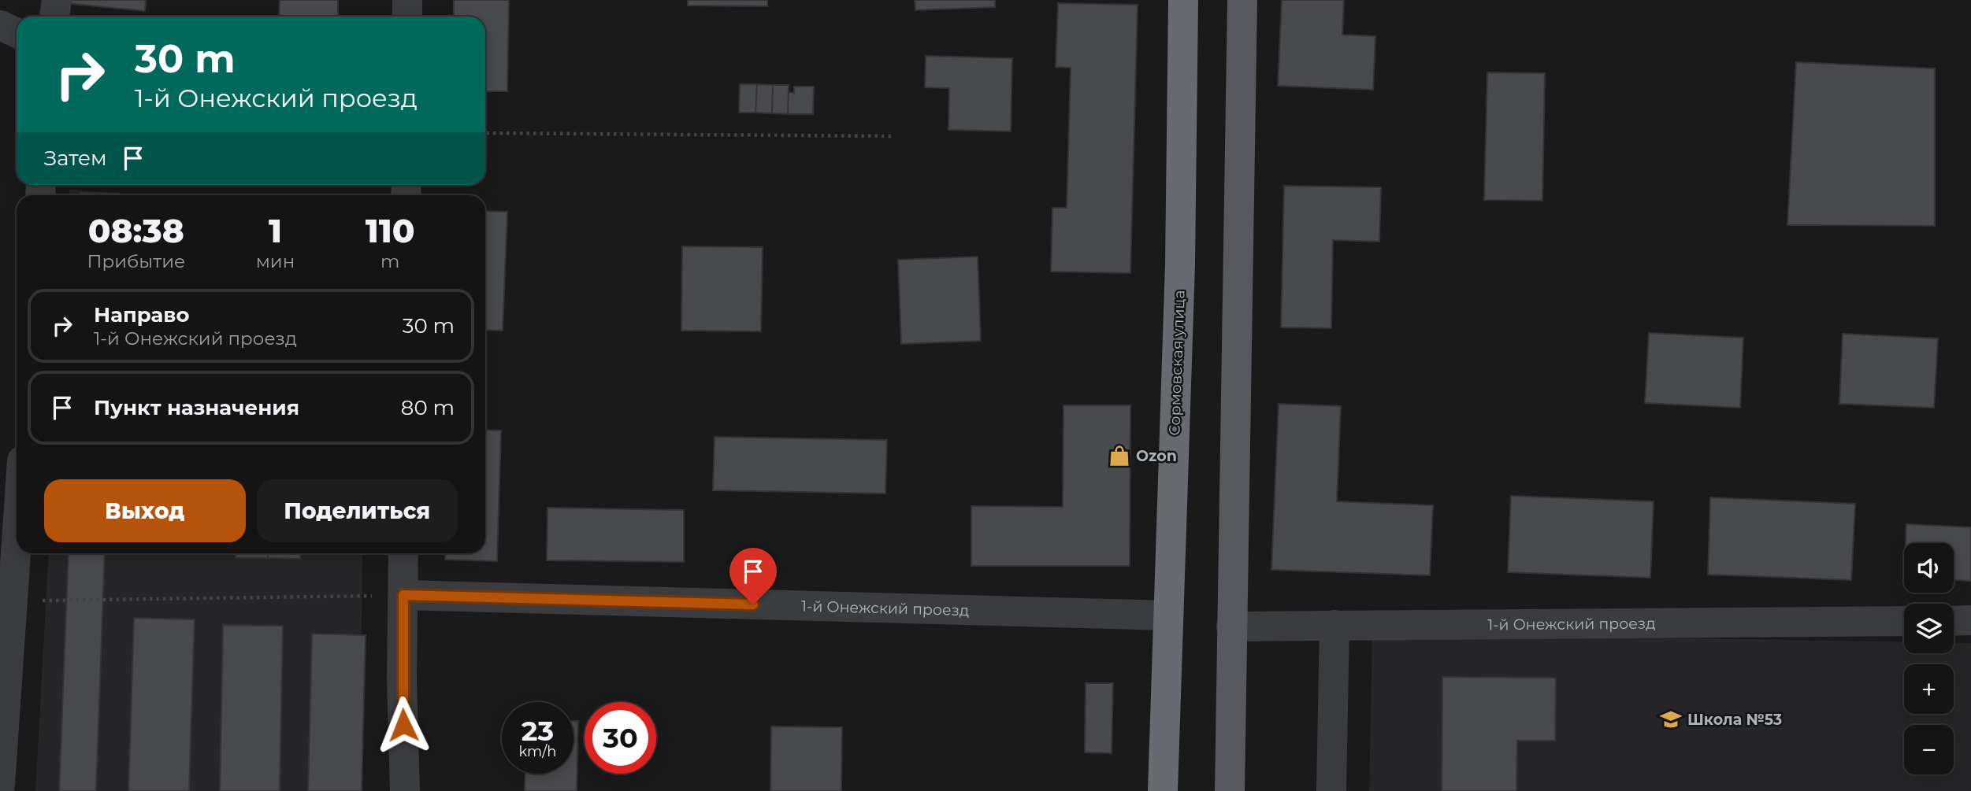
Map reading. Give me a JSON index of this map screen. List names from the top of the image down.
{
  "streets": {
    "highway": ["Сормовская улица"],
    "street": ["1-й Онежский проезд"]
  },
  "crossings": [
    ["Сормовская улица", "1-й Онежский проезд"]
  ],
  "places": {
    "shop": ["Ozon"],
    "school or university": ["Школа №53"]
  },
  "page": {
    "turn": ["30 m", "1-й Онежский проезд"],
    "then": "Затем",
    "eta": [
      "08:38",
      "Прибытие",
      "1",
      "мин",
      "110",
      "m"
    ],
    "list": [
      {
        "name": "Направо",
        "note": "1-й Онежский проезд",
        "value": "30 m"
      },
      {
        "name": "Пункт назначения",
        "value": "80 m"
      }
    ],
    "buttons": ["Выход", "Поделиться"],
    "map_buttons": ["+", "−"],
    "speed": "23 km/h",
    "limit": "30"
  }
}
